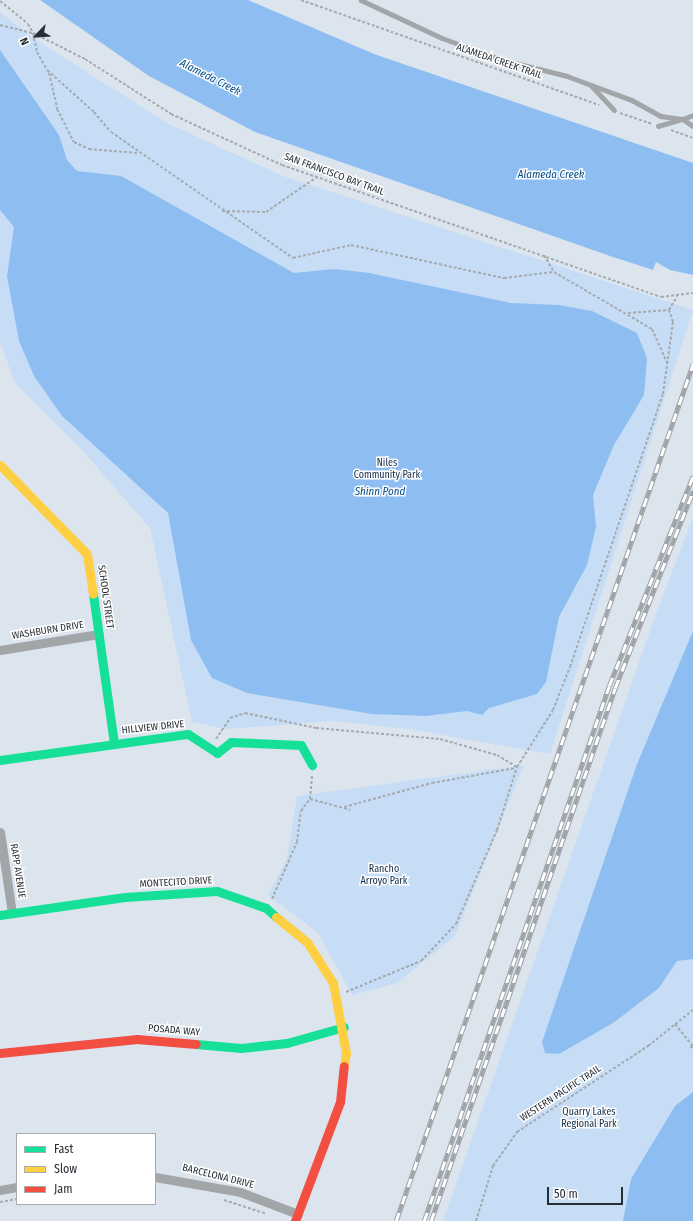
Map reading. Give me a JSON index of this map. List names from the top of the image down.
{
  "streets": {
    "street": [
      "SCHOOL STREET",
      "WASHBURN DRIVE",
      "HILLVIEW DRIVE",
      "RAPP AVENUE",
      "MONTECITO DRIVE",
      "POSADA WAY",
      "BARCELONA DRIVE"
    ],
    "path": ["ALAMEDA CREEK TRAIL", "SAN FRANCISCO BAY TRAIL", "WESTERN PACIFIC TRAIL"]
  },
  "crossings": [
    ["SCHOOL STREET", "WASHBURN DRIVE"],
    ["SCHOOL STREET", "HILLVIEW DRIVE"],
    ["RAPP AVENUE", "MONTECITO DRIVE"],
    ["MONTECITO DRIVE", "POSADA WAY"],
    ["MONTECITO DRIVE", "BARCELONA DRIVE"]
  ],
  "water": ["Alameda Creek", "Shinn Pond"],
  "parks": ["Niles Community Park", "Rancho Arroyo Park", "Quarry Lakes Regional Park"],
  "legend": ["Fast", "Slow", "Jam"],
  "scale_bar": "50 m",
  "north": "bottom left"
}
